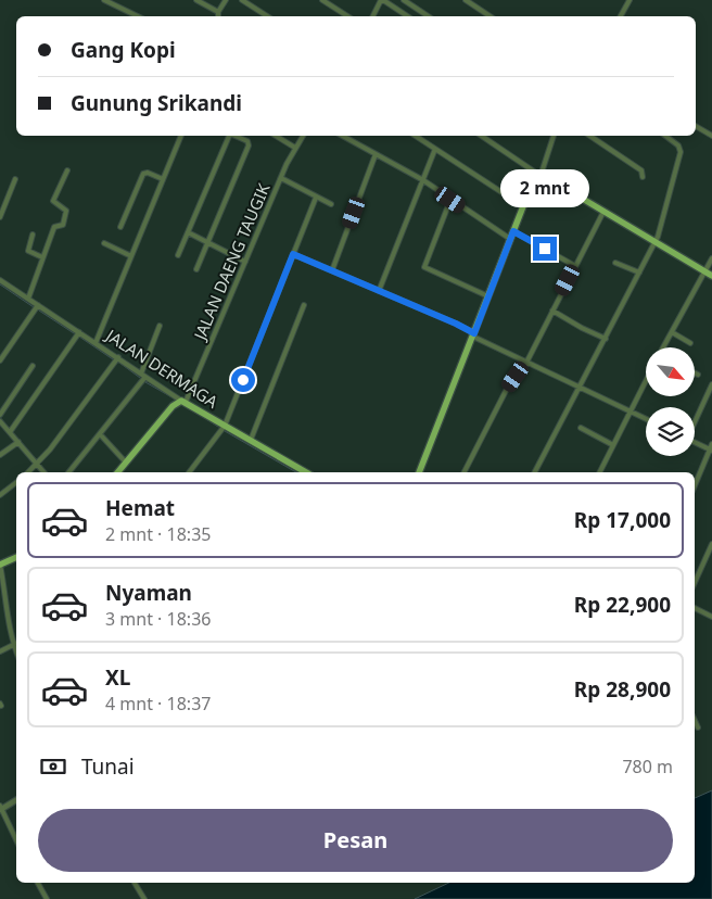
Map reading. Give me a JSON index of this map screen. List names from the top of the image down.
{
  "streets": {
    "main road": ["JALAN DERMAGA"],
    "street": ["JALAN DAENG TAUGIK"]
  },
  "crossings": [
    ["JALAN DAENG TAUGIK", "JALAN DERMAGA"]
  ],
  "north": "bottom right",
  "page": {
    "banner": ["Gang Kopi", "Gunung Srikandi"],
    "bubble": "2 mnt",
    "list": [
      {
        "name": "Hemat",
        "note": "2 mnt · 18:35",
        "value": "Rp 17,000"
      },
      {
        "name": "Nyaman",
        "note": "3 mnt · 18:36",
        "value": "Rp 22,900"
      },
      {
        "name": "XL",
        "note": "4 mnt · 18:37",
        "value": "Rp 28,900"
      }
    ],
    "pay": ["Tunai", "780 m"],
    "buttons": "Pesan"
  }
}
